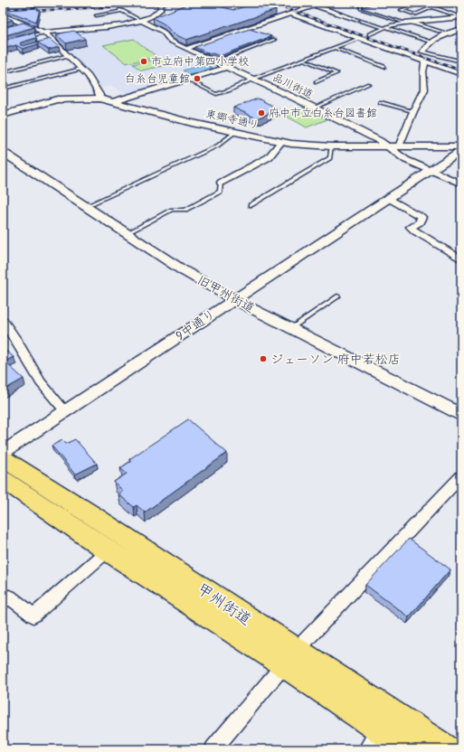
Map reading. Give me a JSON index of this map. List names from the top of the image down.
{
  "streets": {
    "highway": ["甲州街道"],
    "main road": ["旧甲州街道"],
    "street": ["品川街道", "東郷寺通り", "9中通り"]
  },
  "crossings": [
    ["品川街道", "東郷寺通り"],
    ["品川街道", "9中通り"],
    ["旧甲州街道", "9中通り"]
  ],
  "places": [
    "市立府中第四小学校",
    "白糸台児童館",
    "府中市立白糸台図書館",
    "ジェーソン 府中若松店"
  ]
}
